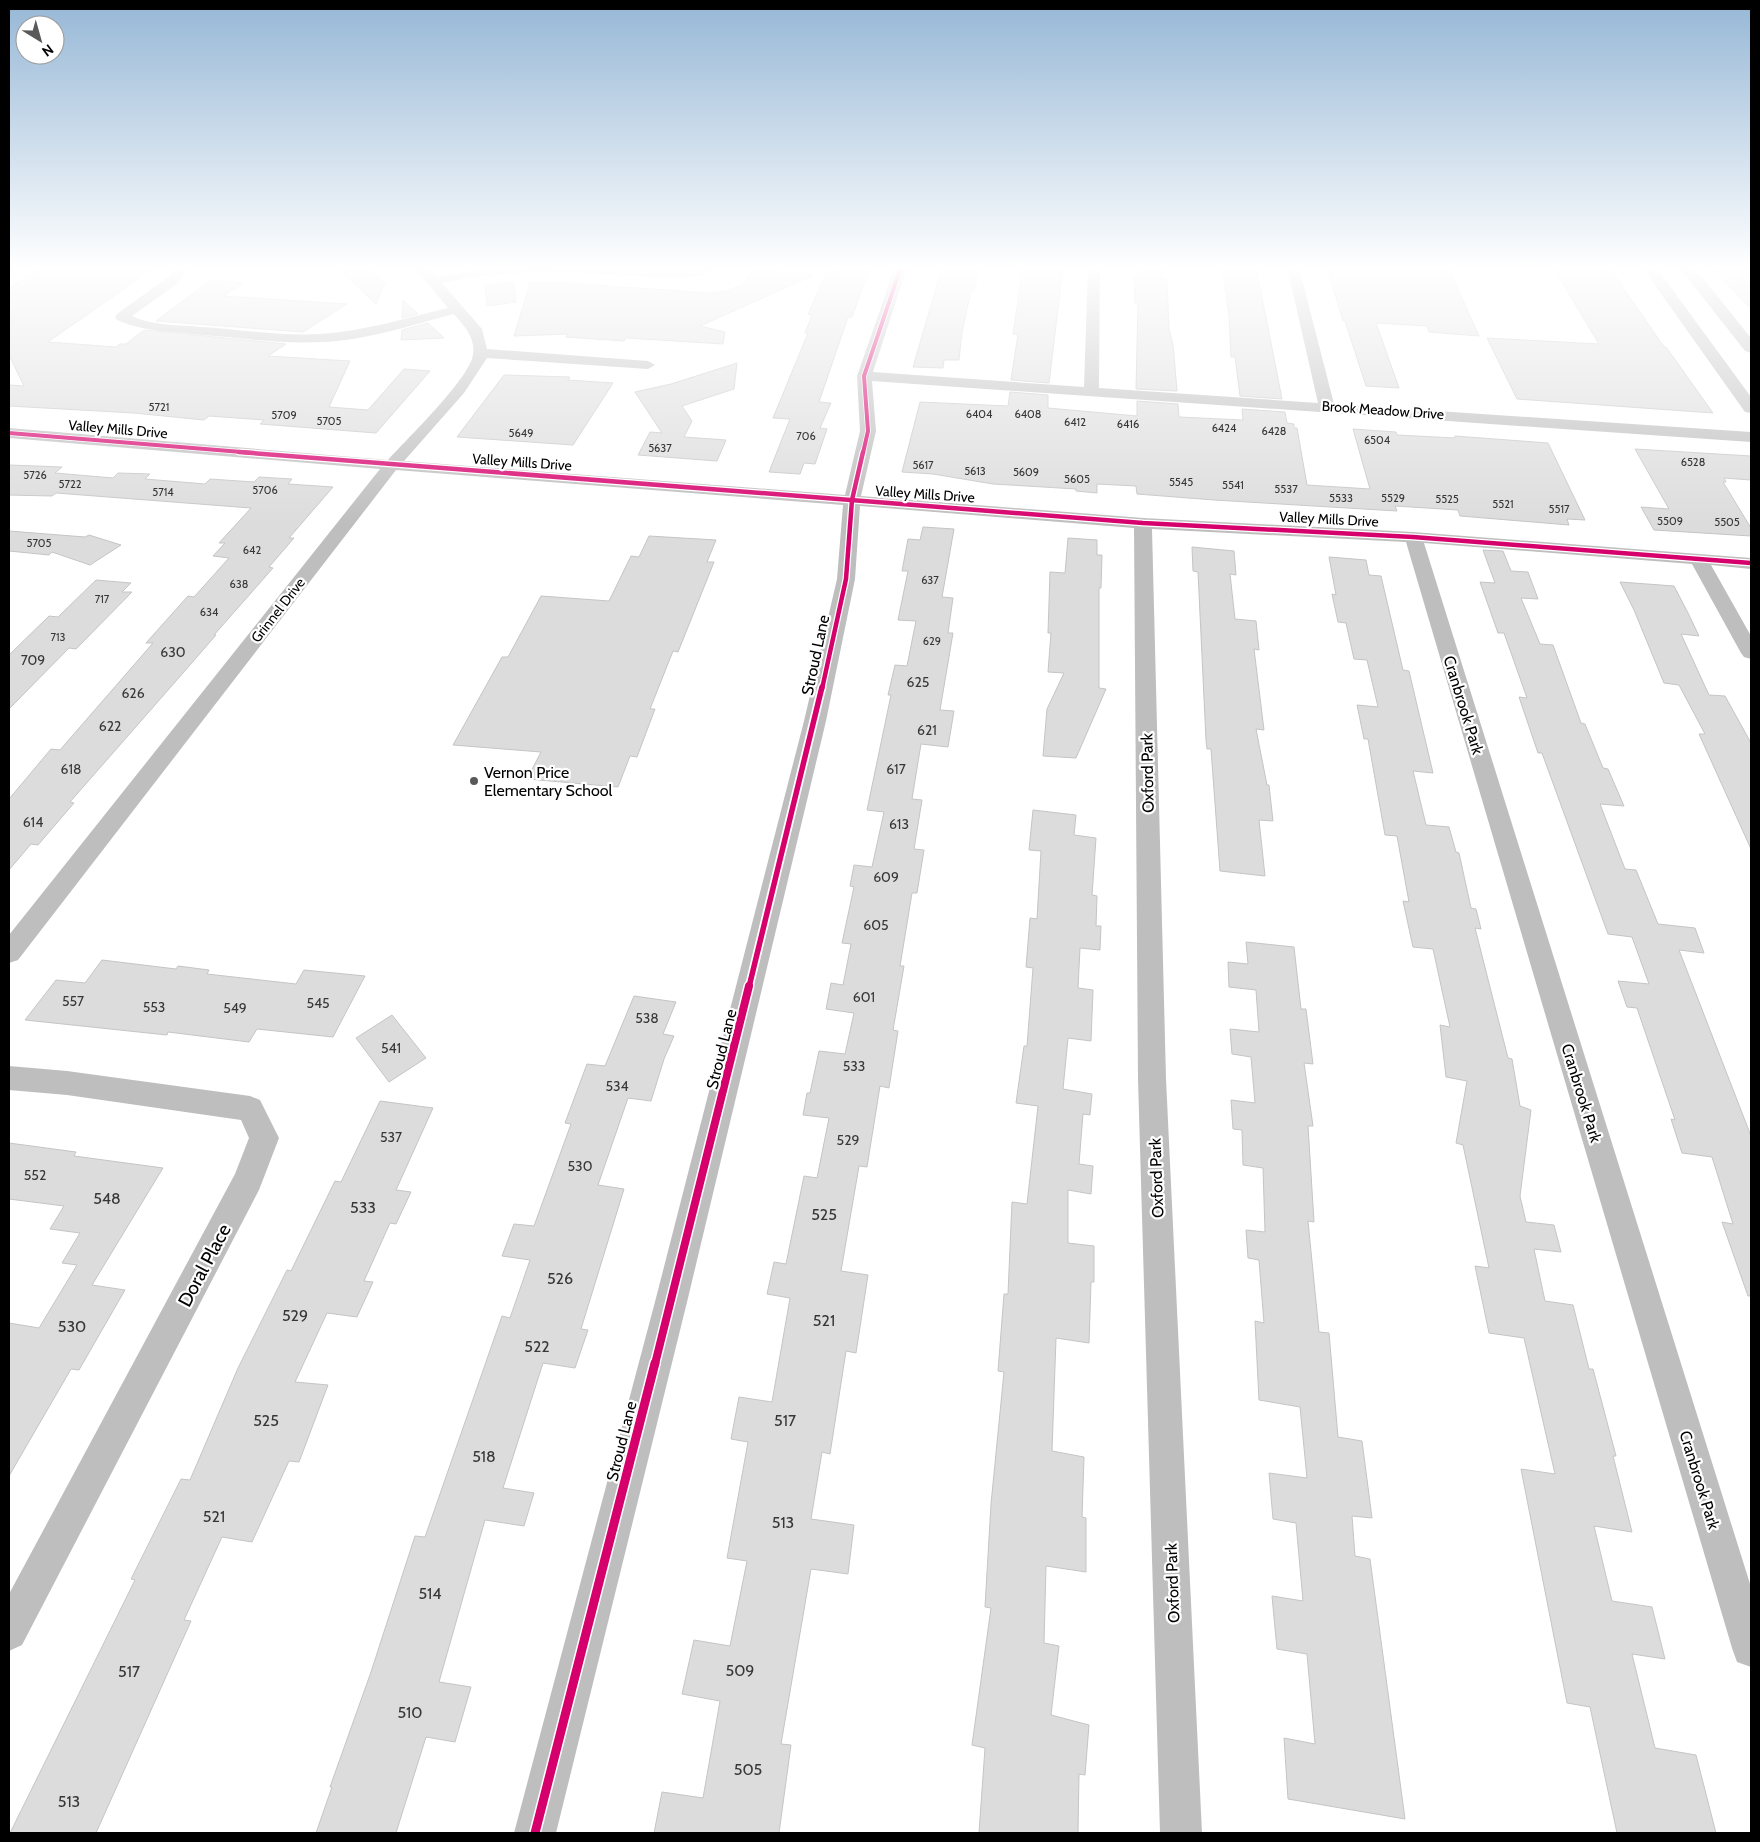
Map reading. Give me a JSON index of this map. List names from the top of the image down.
{
  "streets": {
    "street": [
      "Brook Meadow Drive",
      "Valley Mills Drive",
      "Grinnel Drive",
      "Stroud Lane",
      "Cranbrook Park",
      "Oxford Park",
      "Doral Place"
    ]
  },
  "crossings": [
    ["Brook Meadow Drive", "Stroud Lane"],
    ["Valley Mills Drive", "Grinnel Drive"],
    ["Valley Mills Drive", "Stroud Lane"],
    ["Valley Mills Drive", "Cranbrook Park"],
    ["Valley Mills Drive", "Oxford Park"]
  ],
  "places": ["Vernon Price Elementary School"],
  "house_numbers": [
    "5721",
    "6404",
    "6408",
    "5709",
    "5705",
    "6412",
    "6416",
    "6424",
    "6428",
    "5649",
    "706",
    "6504",
    "5637",
    "6528",
    "5617",
    "5613",
    "5609",
    "5726",
    "5605",
    "5545",
    "5722",
    "5541",
    "5537",
    "5706",
    "5714",
    "5533",
    "5529",
    "5525",
    "5521",
    "5517",
    "5509",
    "5505",
    "5705",
    "642",
    "637",
    "638",
    "717",
    "634",
    "713",
    "629",
    "630",
    "709",
    "625",
    "626",
    "622",
    "621",
    "618",
    "617",
    "614",
    "613",
    "609",
    "605",
    "601",
    "557",
    "545",
    "553",
    "549",
    "538",
    "541",
    "533",
    "534",
    "537",
    "529",
    "530",
    "552",
    "548",
    "533",
    "525",
    "526",
    "529",
    "521",
    "530",
    "522",
    "525",
    "517",
    "518",
    "521",
    "513",
    "514",
    "509",
    "517",
    "510",
    "505",
    "513"
  ],
  "north": "bottom right"
}
